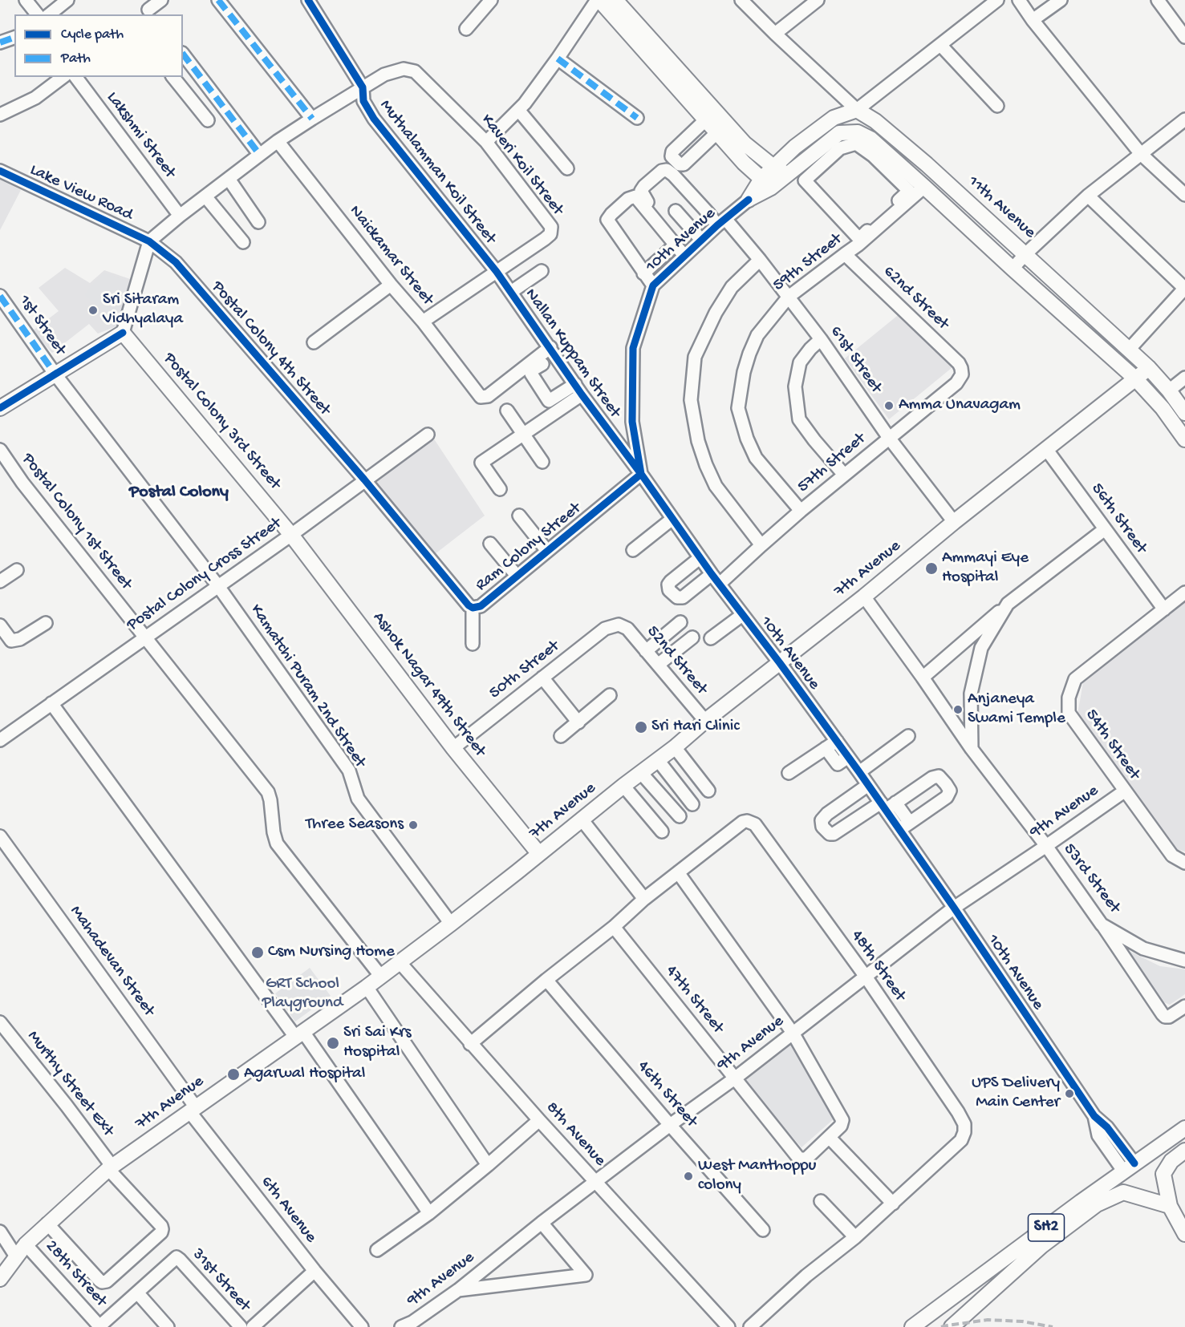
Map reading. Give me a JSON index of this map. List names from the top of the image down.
{
  "streets": {
    "main road": [
      "11th Avenue",
      "Postal Colony 3rd Street",
      "7th Avenue",
      "Ashok Nagar 49th Street",
      "SH2"
    ],
    "street": [
      "Lakshmi Street",
      "Kaveri Koil Street",
      "Muthalamman Koil Street",
      "Lake View Road",
      "10th Avenue",
      "Naickamar Street",
      "59th Street",
      "62nd Street",
      "1st Street",
      "Postal Colony 4th Street",
      "Nallan Kuppam Street",
      "61st Street",
      "57th Street",
      "56th Street",
      "Postal Colony 1st Street",
      "Ram Colony Street",
      "Postal Colony Cross Street",
      "52nd Street",
      "50th Street",
      "Kamatchi Puram 2nd Street",
      "54th Street",
      "9th Avenue",
      "53rd Street",
      "Mahadevan Street",
      "48th Street",
      "47th Street",
      "Murthy Street Ext",
      "46th Street",
      "8th Avenue",
      "6th Avenue",
      "28th Street",
      "31st Street"
    ]
  },
  "crossings": [
    ["Kaveri Koil Street", "Muthalamman Koil Street"],
    ["Kaveri Koil Street", "Naickamar Street"],
    ["Kaveri Koil Street", "Nallan Kuppam Street"],
    ["Muthalamman Koil Street", "Naickamar Street"],
    ["Muthalamman Koil Street", "Nallan Kuppam Street"],
    ["Lake View Road", "Postal Colony 4th Street"],
    ["11th Avenue", "7th Avenue"],
    ["10th Avenue", "Nallan Kuppam Street"],
    ["10th Avenue", "61st Street"],
    ["10th Avenue", "57th Street"],
    ["10th Avenue", "Ram Colony Street"],
    ["10th Avenue", "7th Avenue"],
    ["10th Avenue", "9th Avenue"],
    ["10th Avenue", "SH2"],
    ["Naickamar Street", "Nallan Kuppam Street"],
    ["59th Street", "62nd Street"],
    ["59th Street", "61st Street"],
    ["59th Street", "57th Street"],
    ["62nd Street", "57th Street"],
    ["1st Street", "Postal Colony Cross Street"],
    ["1st Street", "Kamatchi Puram 2nd Street"],
    ["Postal Colony 4th Street", "Ram Colony Street"],
    ["Postal Colony 4th Street", "Postal Colony Cross Street"],
    ["Nallan Kuppam Street", "Ram Colony Street"],
    ["61st Street", "57th Street"],
    ["61st Street", "7th Avenue"],
    ["Postal Colony 3rd Street", "Postal Colony Cross Street"],
    ["Postal Colony 3rd Street", "Ashok Nagar 49th Street"],
    ["56th Street", "7th Avenue"],
    ["56th Street", "54th Street"],
    ["Postal Colony 1st Street", "7th Avenue"],
    ["Postal Colony 1st Street", "Postal Colony Cross Street"],
    ["Ram Colony Street", "Postal Colony Cross Street"],
    ["7th Avenue", "52nd Street"],
    ["7th Avenue", "Ashok Nagar 49th Street"],
    ["7th Avenue", "Kamatchi Puram 2nd Street"],
    ["7th Avenue", "53rd Street"],
    ["7th Avenue", "Mahadevan Street"],
    ["7th Avenue", "Murthy Street Ext"],
    ["7th Avenue", "8th Avenue"],
    ["7th Avenue", "6th Avenue"],
    ["7th Avenue", "28th Street"],
    ["Postal Colony Cross Street", "Ashok Nagar 49th Street"],
    ["Postal Colony Cross Street", "Kamatchi Puram 2nd Street"],
    ["52nd Street", "50th Street"],
    ["50th Street", "Ashok Nagar 49th Street"],
    ["54th Street", "9th Avenue"],
    ["9th Avenue", "53rd Street"],
    ["9th Avenue", "48th Street"],
    ["9th Avenue", "47th Street"],
    ["9th Avenue", "46th Street"],
    ["9th Avenue", "8th Avenue"],
    ["Mahadevan Street", "6th Avenue"]
  ],
  "districts": ["Postal Colony"],
  "parks": ["GRT School Playground"],
  "places": [
    "Sri Sitaram Vidhyalaya",
    "Amma Unavagam",
    "Ammayi Eye Hospital",
    "Anjaneya Swami Temple",
    "Sri Hari Clinic",
    "Three Seasons",
    "Csm Nursing Home",
    "Sri Sai Krs Hospital",
    "Agarwal Hospital",
    "UPS Delivery Main Center",
    "West Manthoppu colony"
  ],
  "legend": ["Cycle path", "Path"]
}
